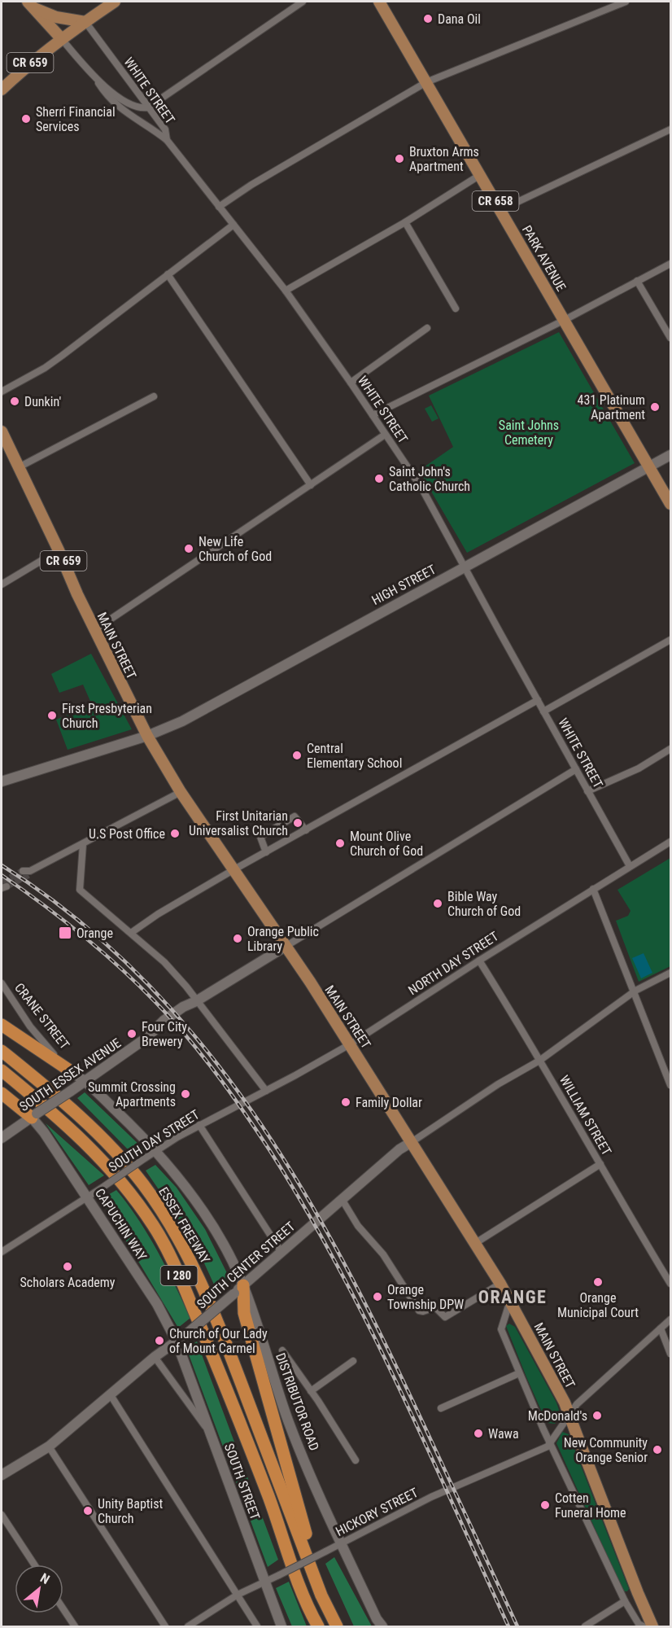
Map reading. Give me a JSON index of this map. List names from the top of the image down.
{
  "streets": {
    "highway": ["ESSEX FREEWAY", "I 280"],
    "main road": [
      "CR 659",
      "CR 658",
      "PARK AVENUE",
      "HIGH STREET",
      "MAIN STREET",
      "CRANE STREET",
      "SOUTH ESSEX AVENUE",
      "CAPUCHIN WAY",
      "SOUTH CENTER STREET",
      "DISTRIBUTOR ROAD",
      "SOUTH STREET"
    ],
    "street": [
      "WHITE STREET",
      "NORTH DAY STREET",
      "WILLIAM STREET",
      "SOUTH DAY STREET",
      "HICKORY STREET"
    ]
  },
  "crossings": [
    ["CR 659", "WHITE STREET"],
    ["WHITE STREET", "HIGH STREET"],
    ["WHITE STREET", "NORTH DAY STREET"],
    ["PARK AVENUE", "HIGH STREET"],
    ["HIGH STREET", "MAIN STREET"],
    ["MAIN STREET", "NORTH DAY STREET"],
    ["MAIN STREET", "SOUTH ESSEX AVENUE"],
    ["MAIN STREET", "SOUTH DAY STREET"],
    ["MAIN STREET", "SOUTH CENTER STREET"],
    ["MAIN STREET", "HICKORY STREET"],
    ["NORTH DAY STREET", "WILLIAM STREET"],
    ["NORTH DAY STREET", "SOUTH DAY STREET"],
    ["CRANE STREET", "SOUTH ESSEX AVENUE"],
    ["CRANE STREET", "DISTRIBUTOR ROAD"],
    ["SOUTH ESSEX AVENUE", "CAPUCHIN WAY"],
    ["SOUTH ESSEX AVENUE", "DISTRIBUTOR ROAD"],
    ["SOUTH DAY STREET", "CAPUCHIN WAY"],
    ["SOUTH DAY STREET", "DISTRIBUTOR ROAD"],
    ["CAPUCHIN WAY", "SOUTH CENTER STREET"],
    ["CAPUCHIN WAY", "SOUTH STREET"],
    ["SOUTH CENTER STREET", "DISTRIBUTOR ROAD"],
    ["SOUTH CENTER STREET", "SOUTH STREET"],
    ["DISTRIBUTOR ROAD", "HICKORY STREET"],
    ["SOUTH STREET", "HICKORY STREET"]
  ],
  "districts": ["ORANGE"],
  "parks": ["Saint Johns Cemetery"],
  "places": {
    "other": [
      "Dana Oil",
      "Sherri Financial Services",
      "Bruxton Arms Apartment",
      "Dunkin'",
      "431 Platinum Apartment",
      "Saint John's Catholic Church",
      "New Life Church of God",
      "First Presbyterian Church",
      "Central Elementary School",
      "First Unitarian Universalist Church",
      "U.S Post Office",
      "Mount Olive Church of God",
      "Bible Way Church of God",
      "Orange Public Library",
      "Four City Brewery",
      "Summit Crossing Apartments",
      "Family Dollar",
      "Scholars Academy",
      "Orange Municipal Court",
      "Orange Township DPW",
      "Church of Our Lady of Mount Carmel",
      "McDonald's",
      "Wawa",
      "New Community Orange Senior",
      "Cotten Funeral Home",
      "Unity Baptist Church"
    ],
    "transit": ["Orange"]
  },
  "north": "top right"
}
